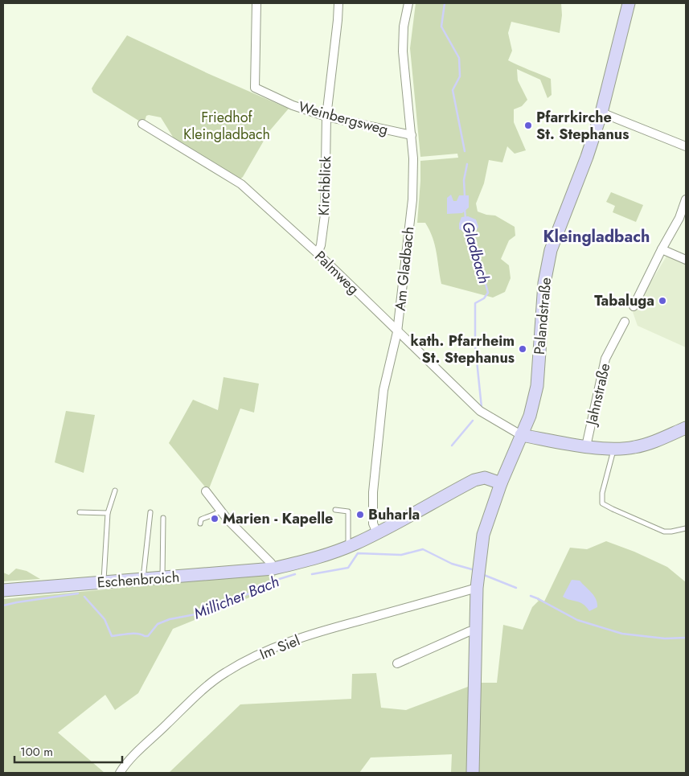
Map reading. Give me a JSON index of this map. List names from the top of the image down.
{
  "streets": {
    "main road": ["Palandstraße", "Eschenbroich"],
    "street": [
      "Weinbergsweg",
      "Kirchblick",
      "Am Gladbach",
      "Palmweg",
      "Jahnstraße",
      "Im Siel"
    ]
  },
  "crossings": [
    ["Weinbergsweg", "Kirchblick"],
    ["Weinbergsweg", "Am Gladbach"],
    ["Kirchblick", "Palmweg"],
    ["Am Gladbach", "Palmweg"],
    ["Am Gladbach", "Eschenbroich"],
    ["Palmweg", "Palandstraße"],
    ["Palandstraße", "Eschenbroich"],
    ["Palandstraße", "Im Siel"]
  ],
  "districts": ["Kleingladbach"],
  "water": ["Gladbach", "Millicher Bach"],
  "parks": ["Friedhof Kleingladbach"],
  "places": [
    "Pfarrkirche St. Stephanus",
    "Tabaluga",
    "kath. Pfarrheim St. Stephanus",
    "Buharla",
    "Marien - Kapelle"
  ],
  "scale_bar": "100 m"
}
